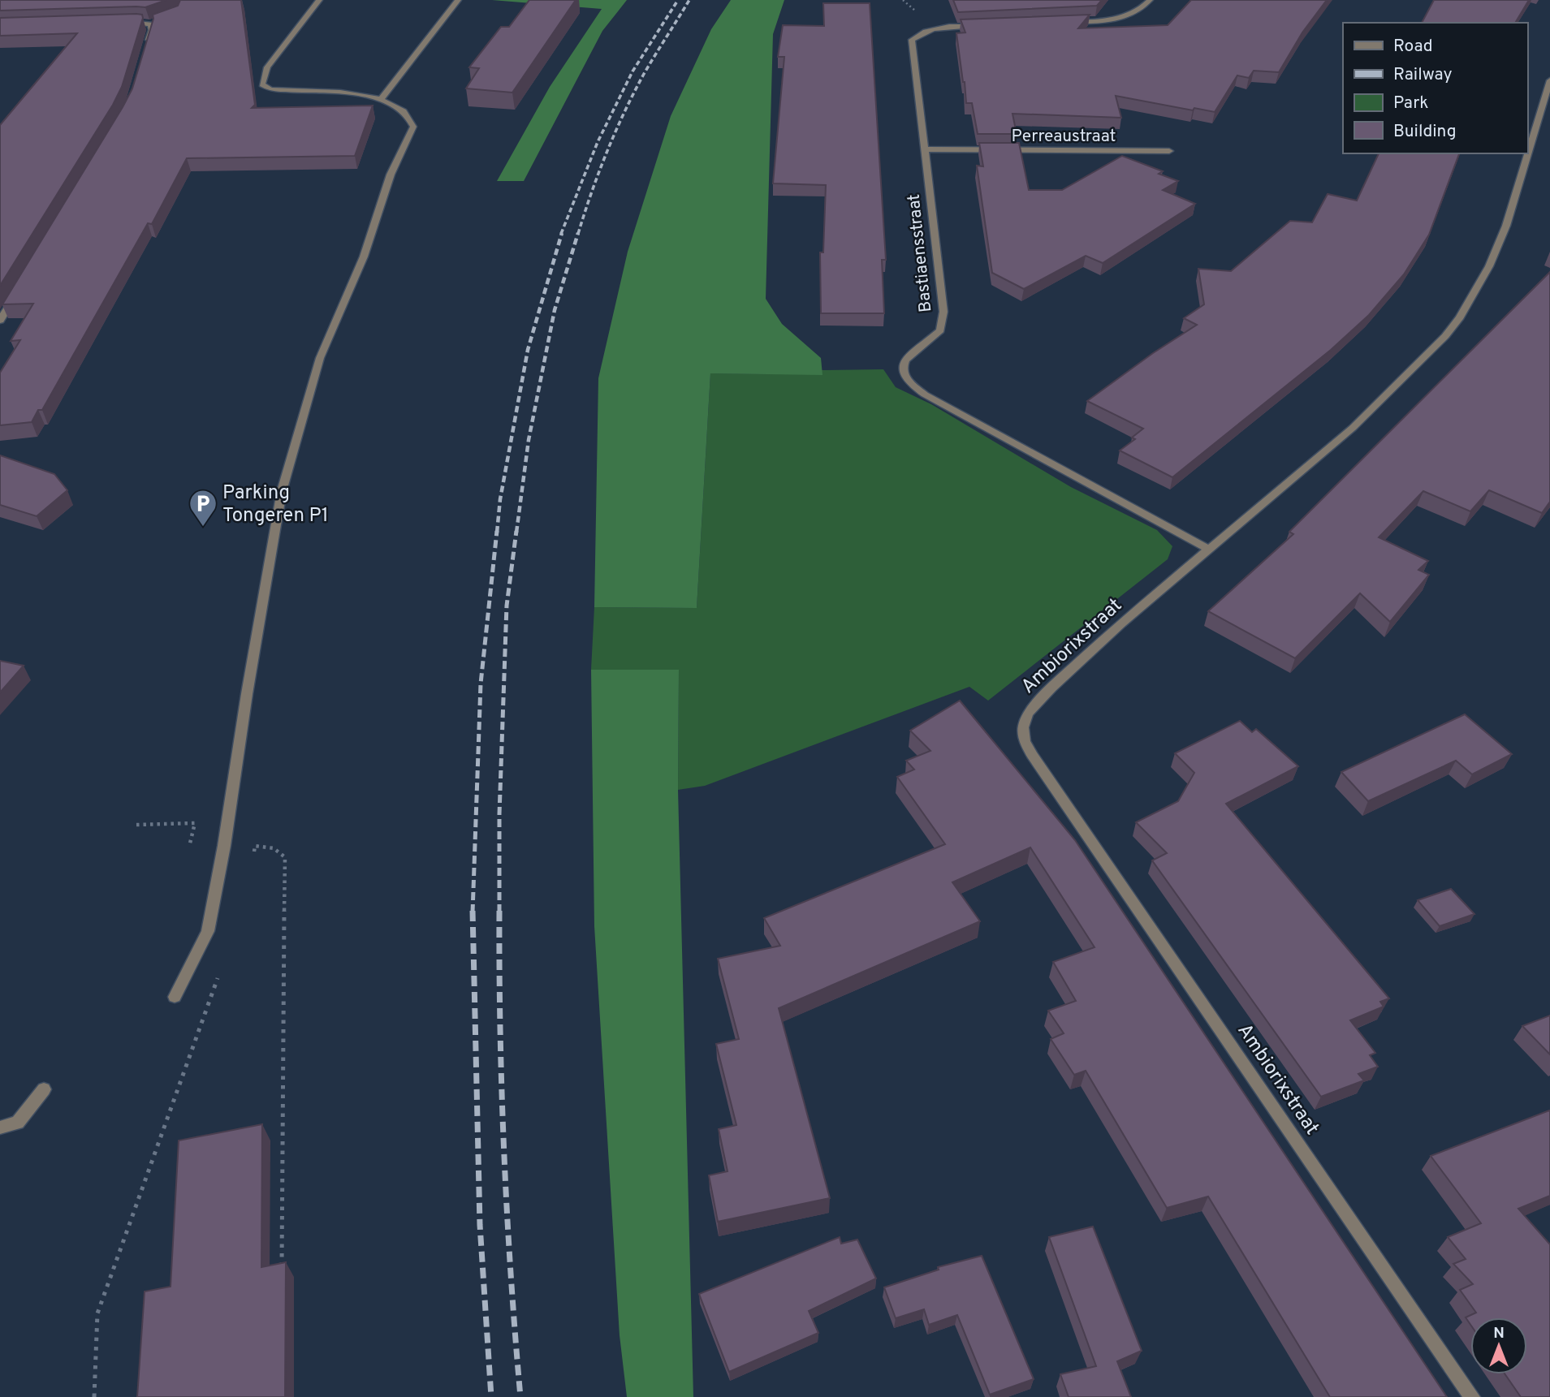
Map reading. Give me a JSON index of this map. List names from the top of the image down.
{
  "streets": {
    "street": ["Perreaustraat", "Bastiaensstraat", "Ambiorixstraat"]
  },
  "crossings": [
    ["Perreaustraat", "Bastiaensstraat"],
    ["Bastiaensstraat", "Ambiorixstraat"]
  ],
  "places": {
    "parking": ["Parking Tongeren P1"]
  },
  "legend": [
    "Road",
    "Railway",
    "Park",
    "Building"
  ],
  "north": "top"
}
